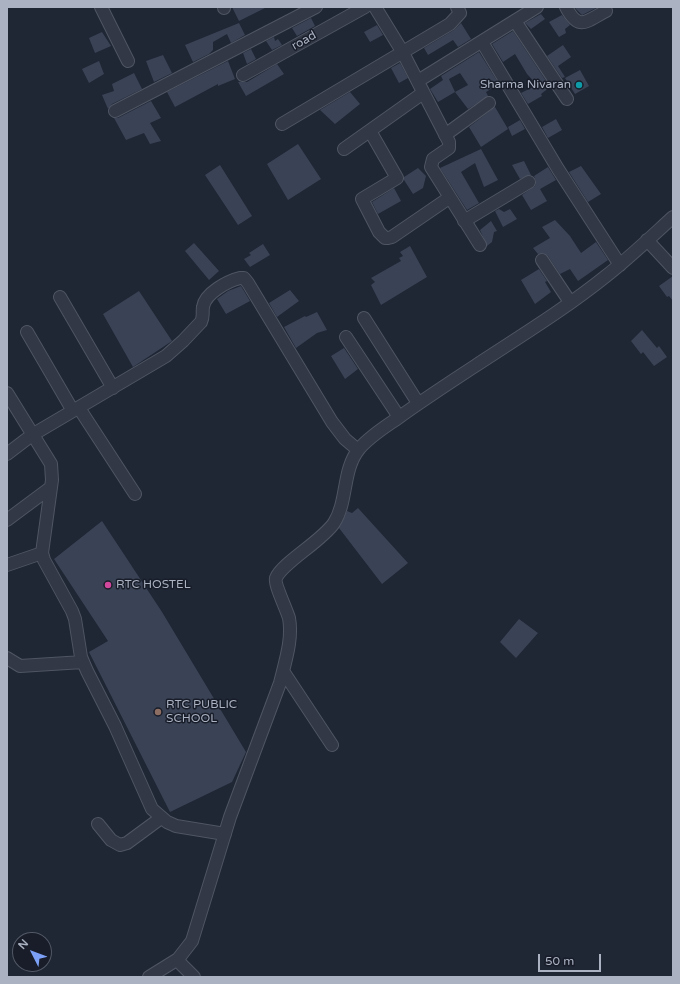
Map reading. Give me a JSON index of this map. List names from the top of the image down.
{
  "streets": {
    "street": ["road"]
  },
  "places": ["Sharma Nivaran", "RTC HOSTEL", "RTC PUBLIC SCHOOL"],
  "scale_bar": "50 m",
  "north": "top left"
}
